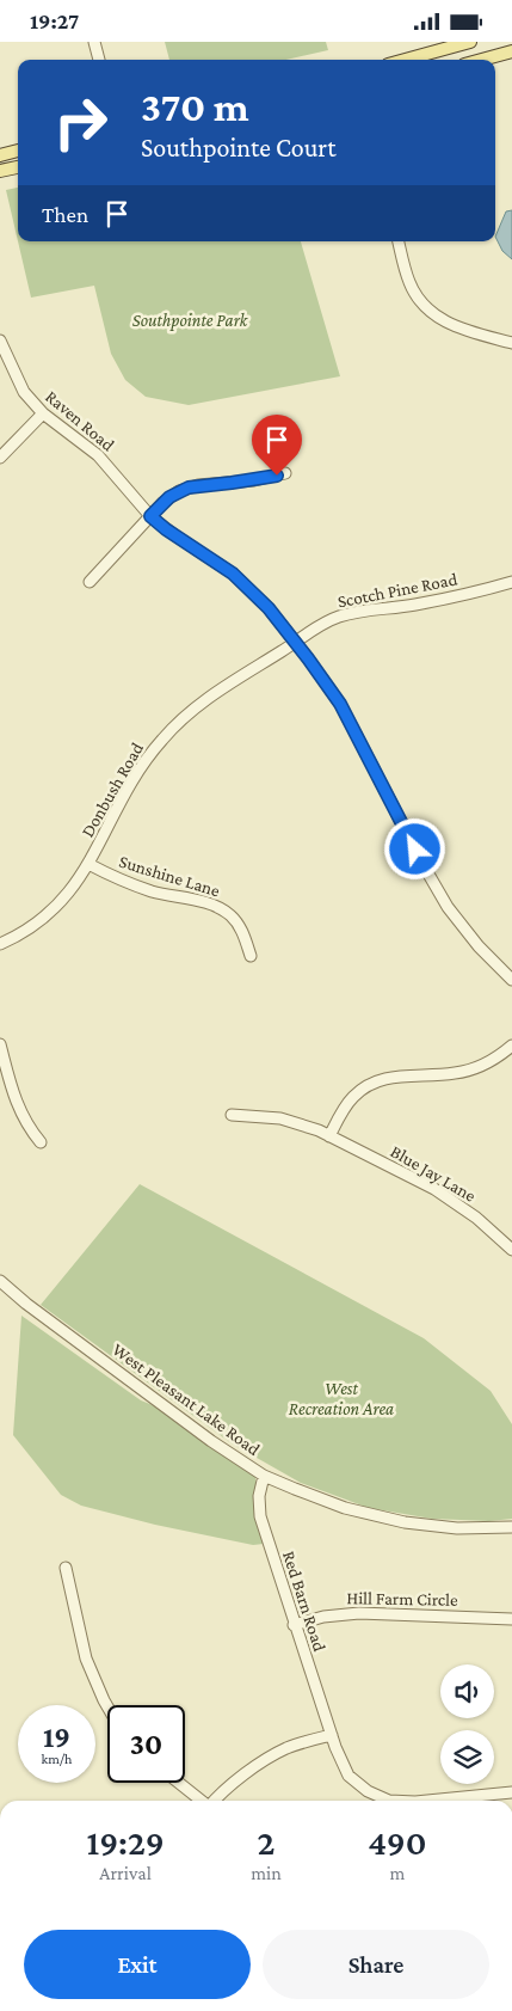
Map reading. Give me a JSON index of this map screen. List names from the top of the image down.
{
  "streets": {
    "street": [
      "Raven Road",
      "Scotch Pine Road",
      "Donbush Road",
      "Sunshine Lane",
      "Blue Jay Lane",
      "West Pleasant Lake Road",
      "Hill Farm Circle",
      "Red Barn Road"
    ]
  },
  "crossings": [
    ["Raven Road", "Scotch Pine Road"],
    ["Raven Road", "Donbush Road"],
    ["Scotch Pine Road", "Donbush Road"],
    ["Donbush Road", "Sunshine Lane"],
    ["West Pleasant Lake Road", "Red Barn Road"],
    ["Hill Farm Circle", "Red Barn Road"]
  ],
  "parks": ["Southpointe Park", "West Recreation Area"],
  "page": {
    "status": "19:27",
    "turn": ["370 m", "Southpointe Court"],
    "then": "Then",
    "speed": "19 km/h",
    "limit": "30",
    "eta": [
      "19:29",
      "Arrival",
      "2",
      "min",
      "490",
      "m"
    ],
    "buttons": ["Exit", "Share"]
  }
}
